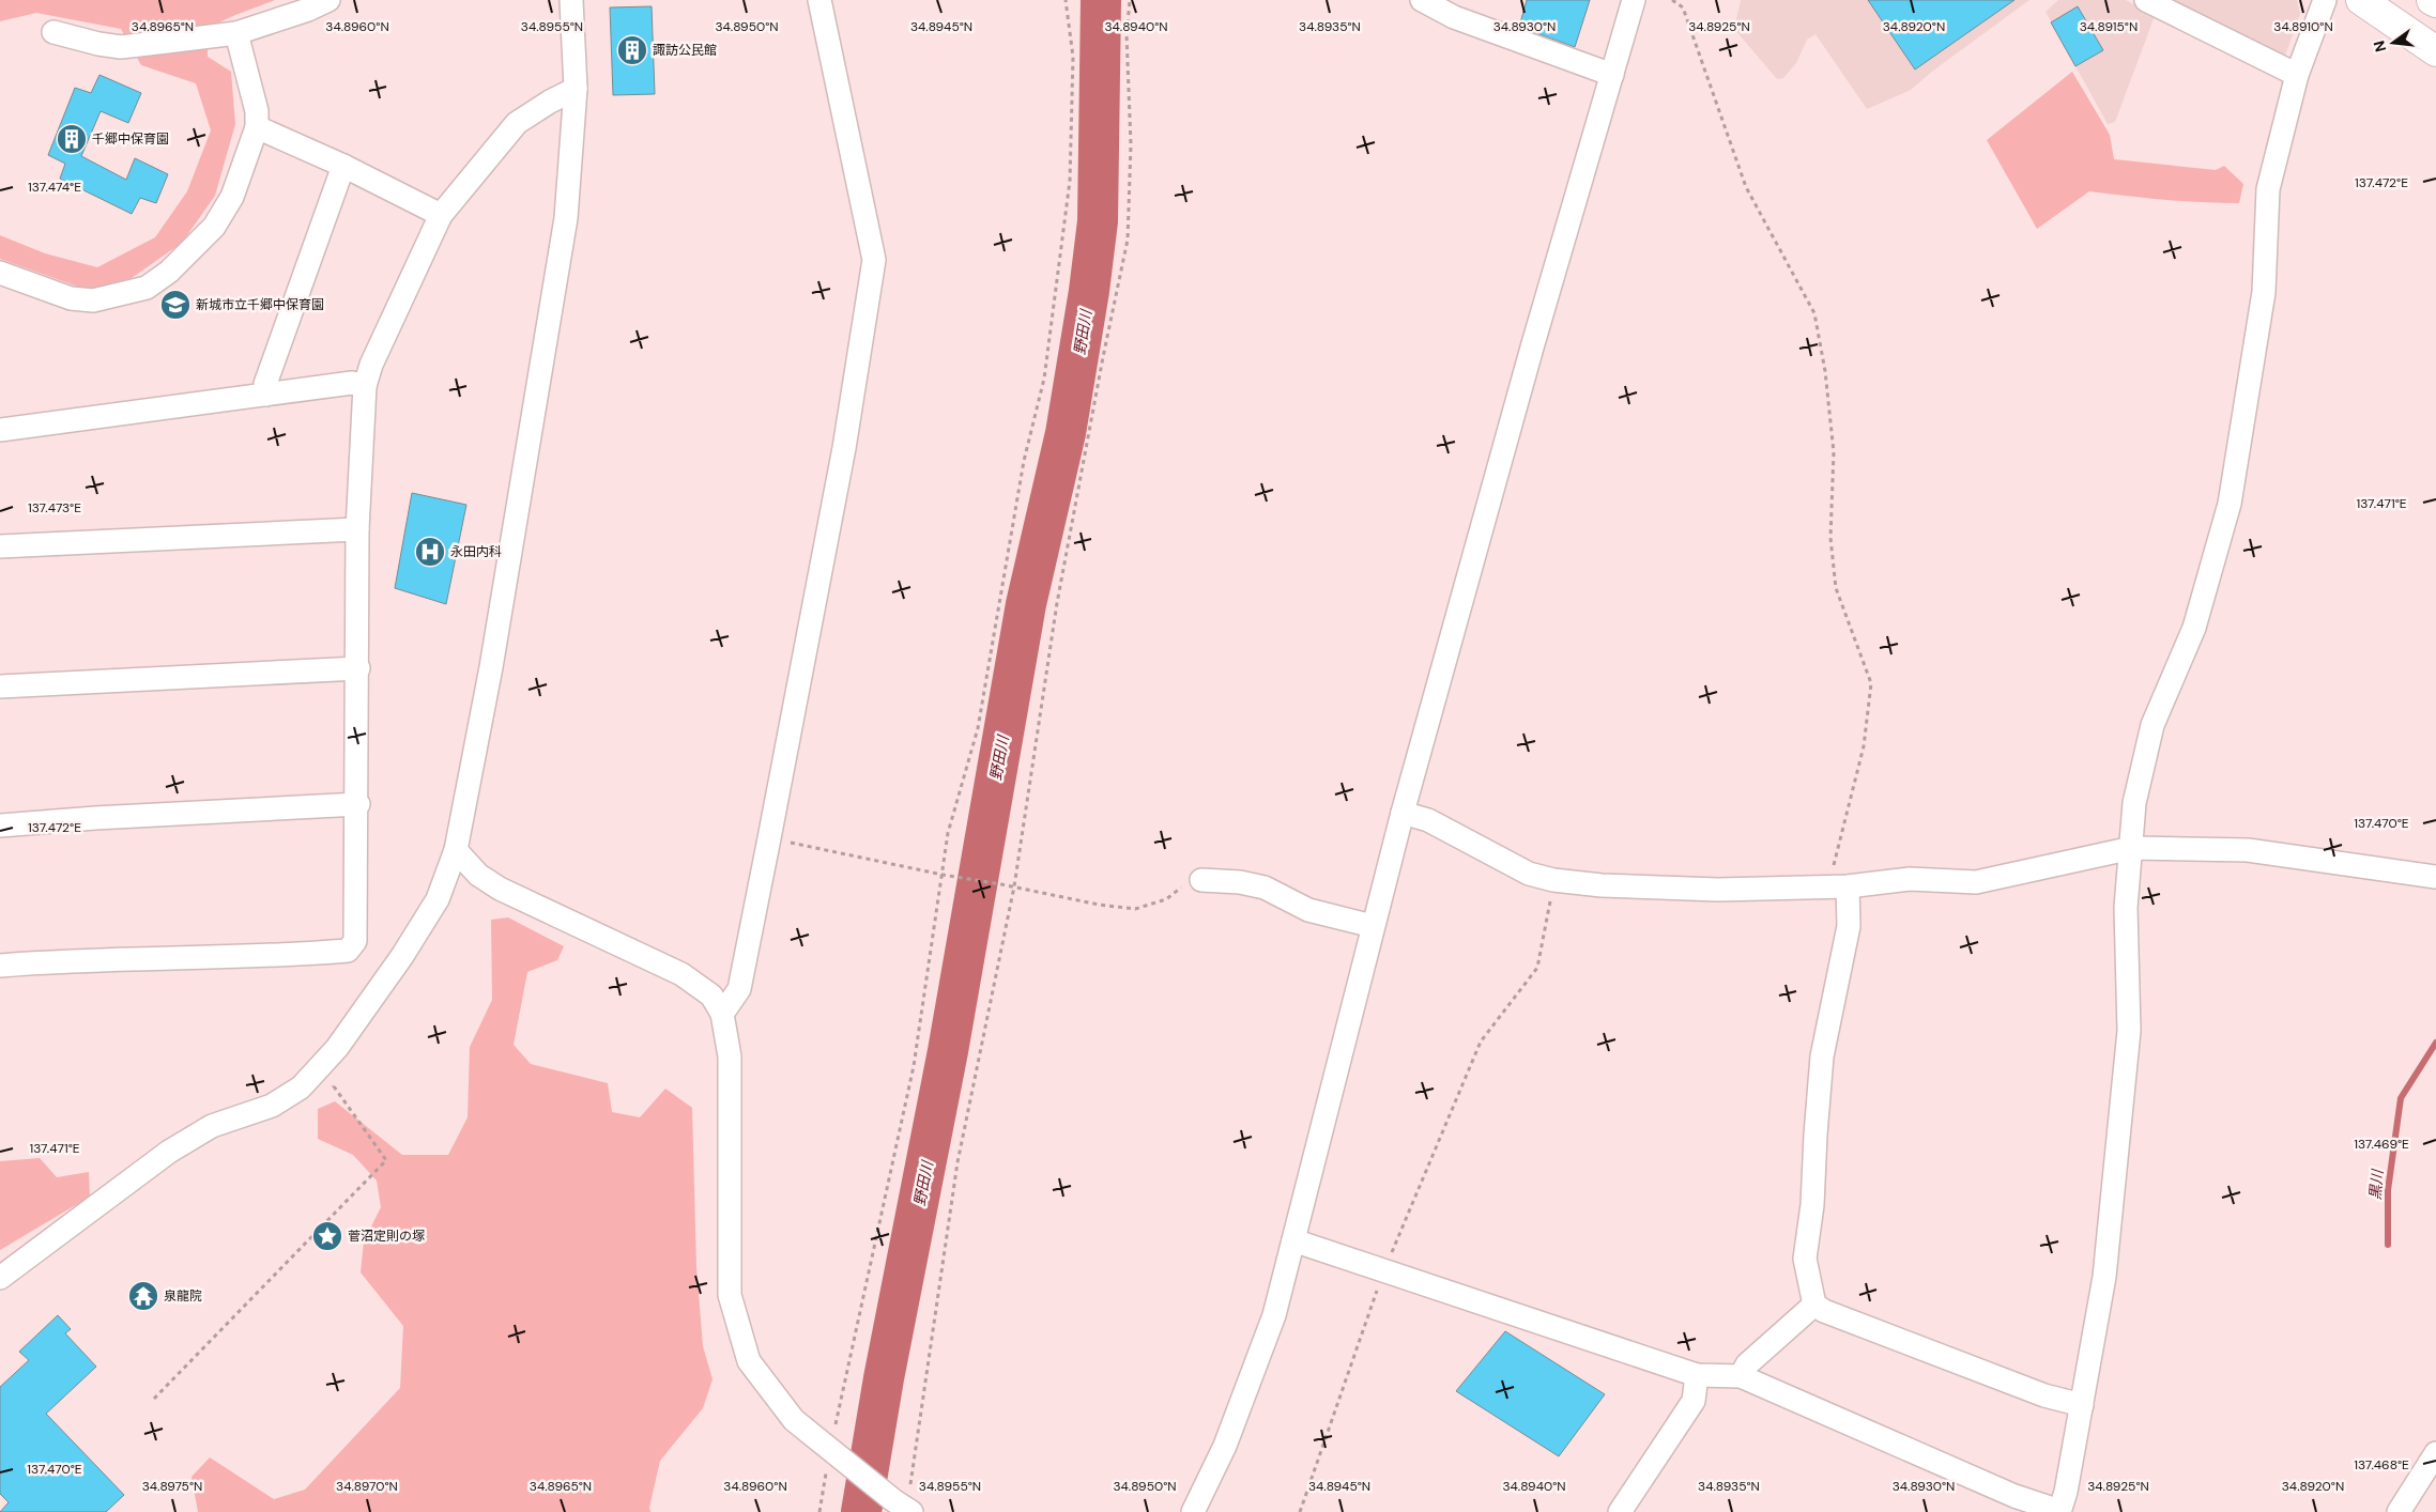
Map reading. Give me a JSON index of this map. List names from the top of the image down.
{
  "water": ["野田川", "黒川"],
  "places": {
    "building": ["諏訪公民館", "千郷中保育園"],
    "school or university": ["新城市立千郷中保育園"],
    "hospital": ["永田内科"],
    "place": ["菅沼定則の塚"],
    "temple": ["泉龍院"]
  },
  "north": "left",
  "coordinates": [
    "34.8965°N",
    "34.8960°N",
    "34.8955°N",
    "34.8950°N",
    "34.8940°N",
    "34.8935°N",
    "34.8930°N",
    "34.8925°N",
    "34.8920°N",
    "34.8910°N",
    "34.8945°N",
    "34.8915°N",
    "137.472°E",
    "137.474°E",
    "137.471°E",
    "137.473°E",
    "137.470°E",
    "137.469°E",
    "137.468°E",
    "34.8975°N",
    "34.8970°N"
  ]
}
